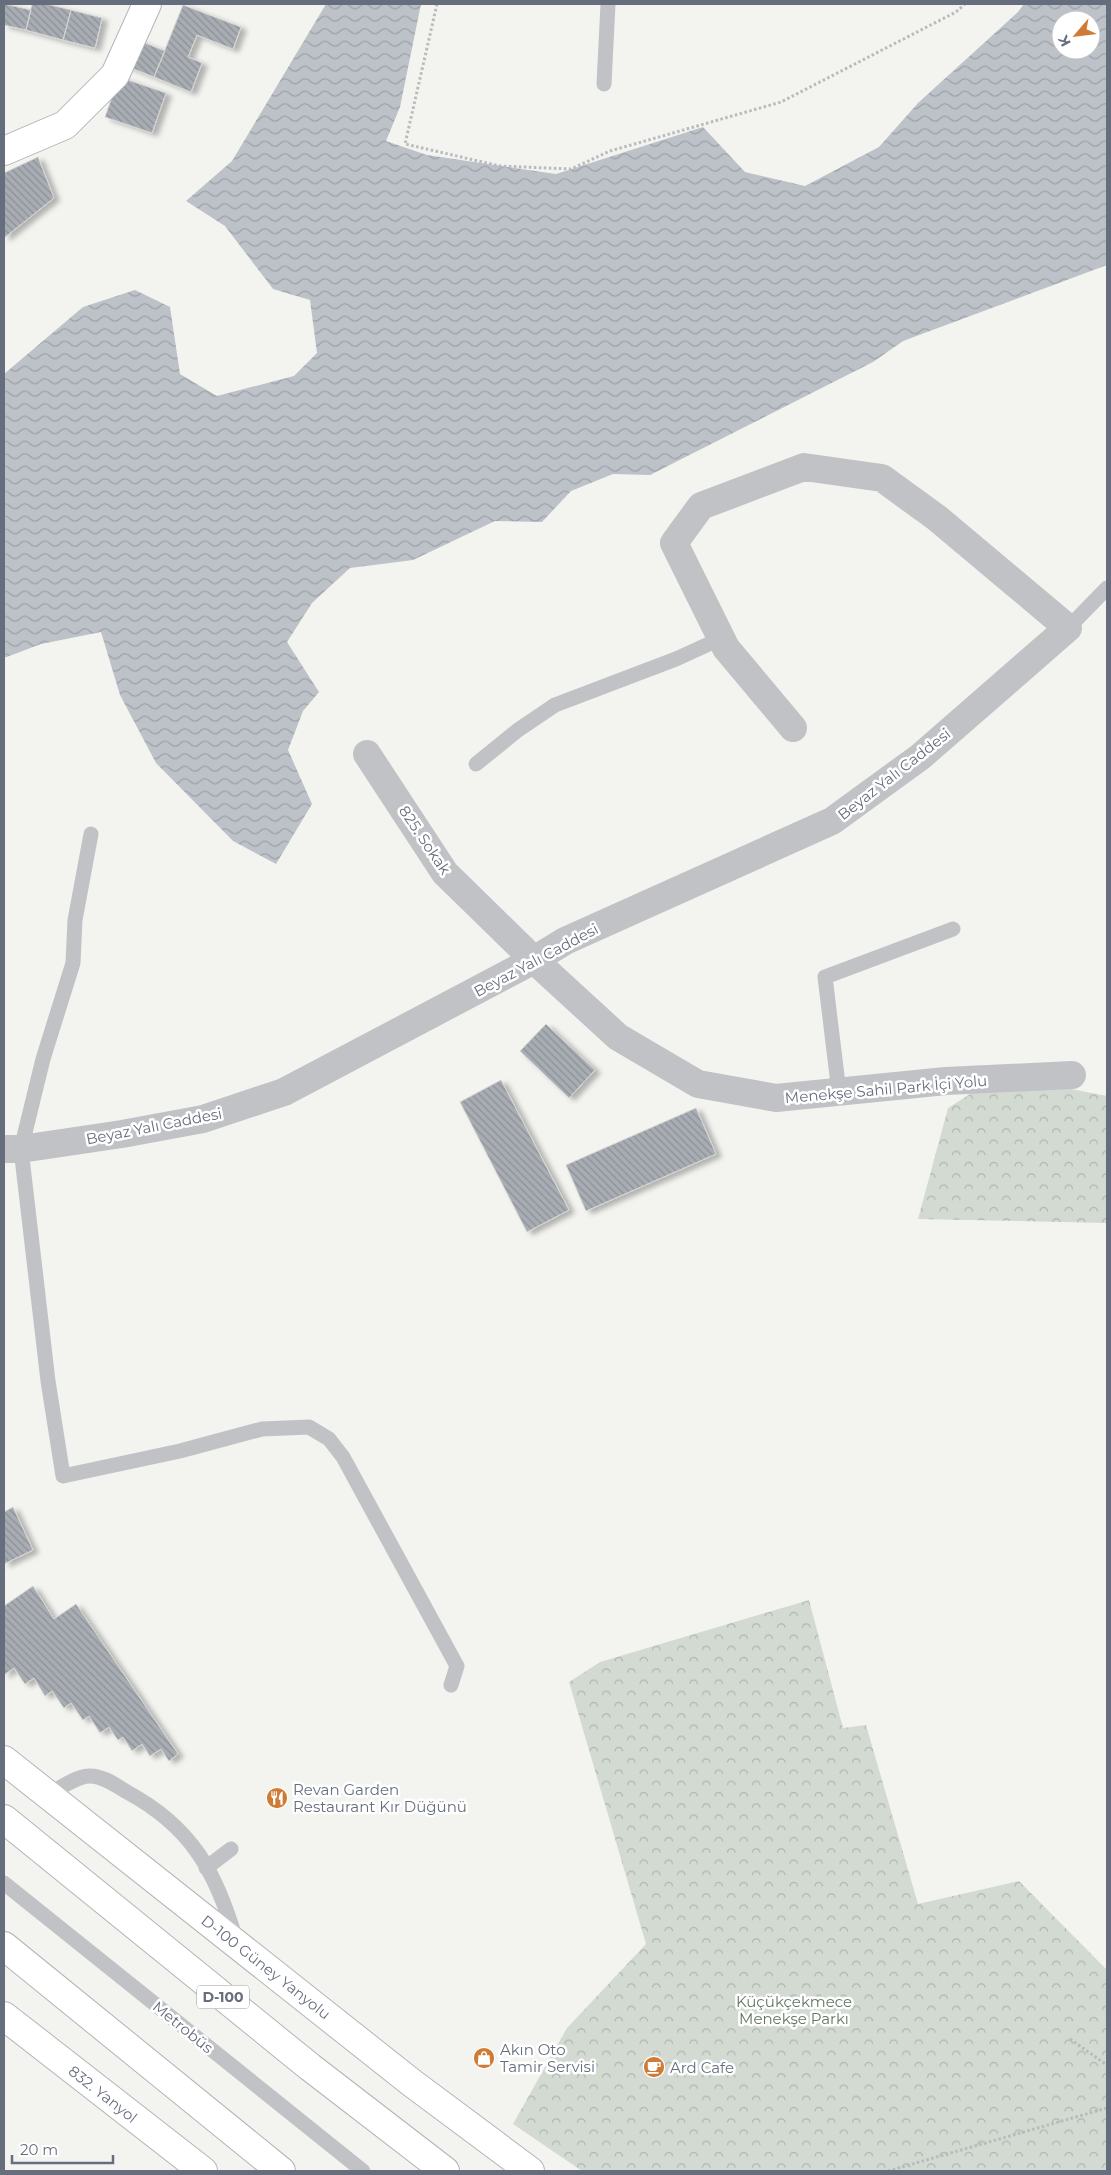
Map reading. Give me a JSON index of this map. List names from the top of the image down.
{
  "streets": {
    "main road": ["D-100 Güney Yanyolu", "D-100", "832. Yanyol"],
    "street": ["Beyaz Yalı Caddesi", "825. Sokak", "Menekşe Sahil Park İçi Yolu"],
    "lane": ["Metrobüs"]
  },
  "crossings": [
    ["Beyaz Yalı Caddesi", "825. Sokak"],
    ["Beyaz Yalı Caddesi", "Menekşe Sahil Park İçi Yolu"],
    ["825. Sokak", "Menekşe Sahil Park İçi Yolu"]
  ],
  "parks": ["Küçükçekmece Menekşe Parkı"],
  "places": {
    "restaurant": ["Revan Garden Restaurant Kır Düğünü"],
    "shop": ["Akın Oto Tamir Servisi"],
    "cafe": ["Ard Cafe"]
  },
  "scale_bar": "20 m",
  "north": "bottom left"
}
